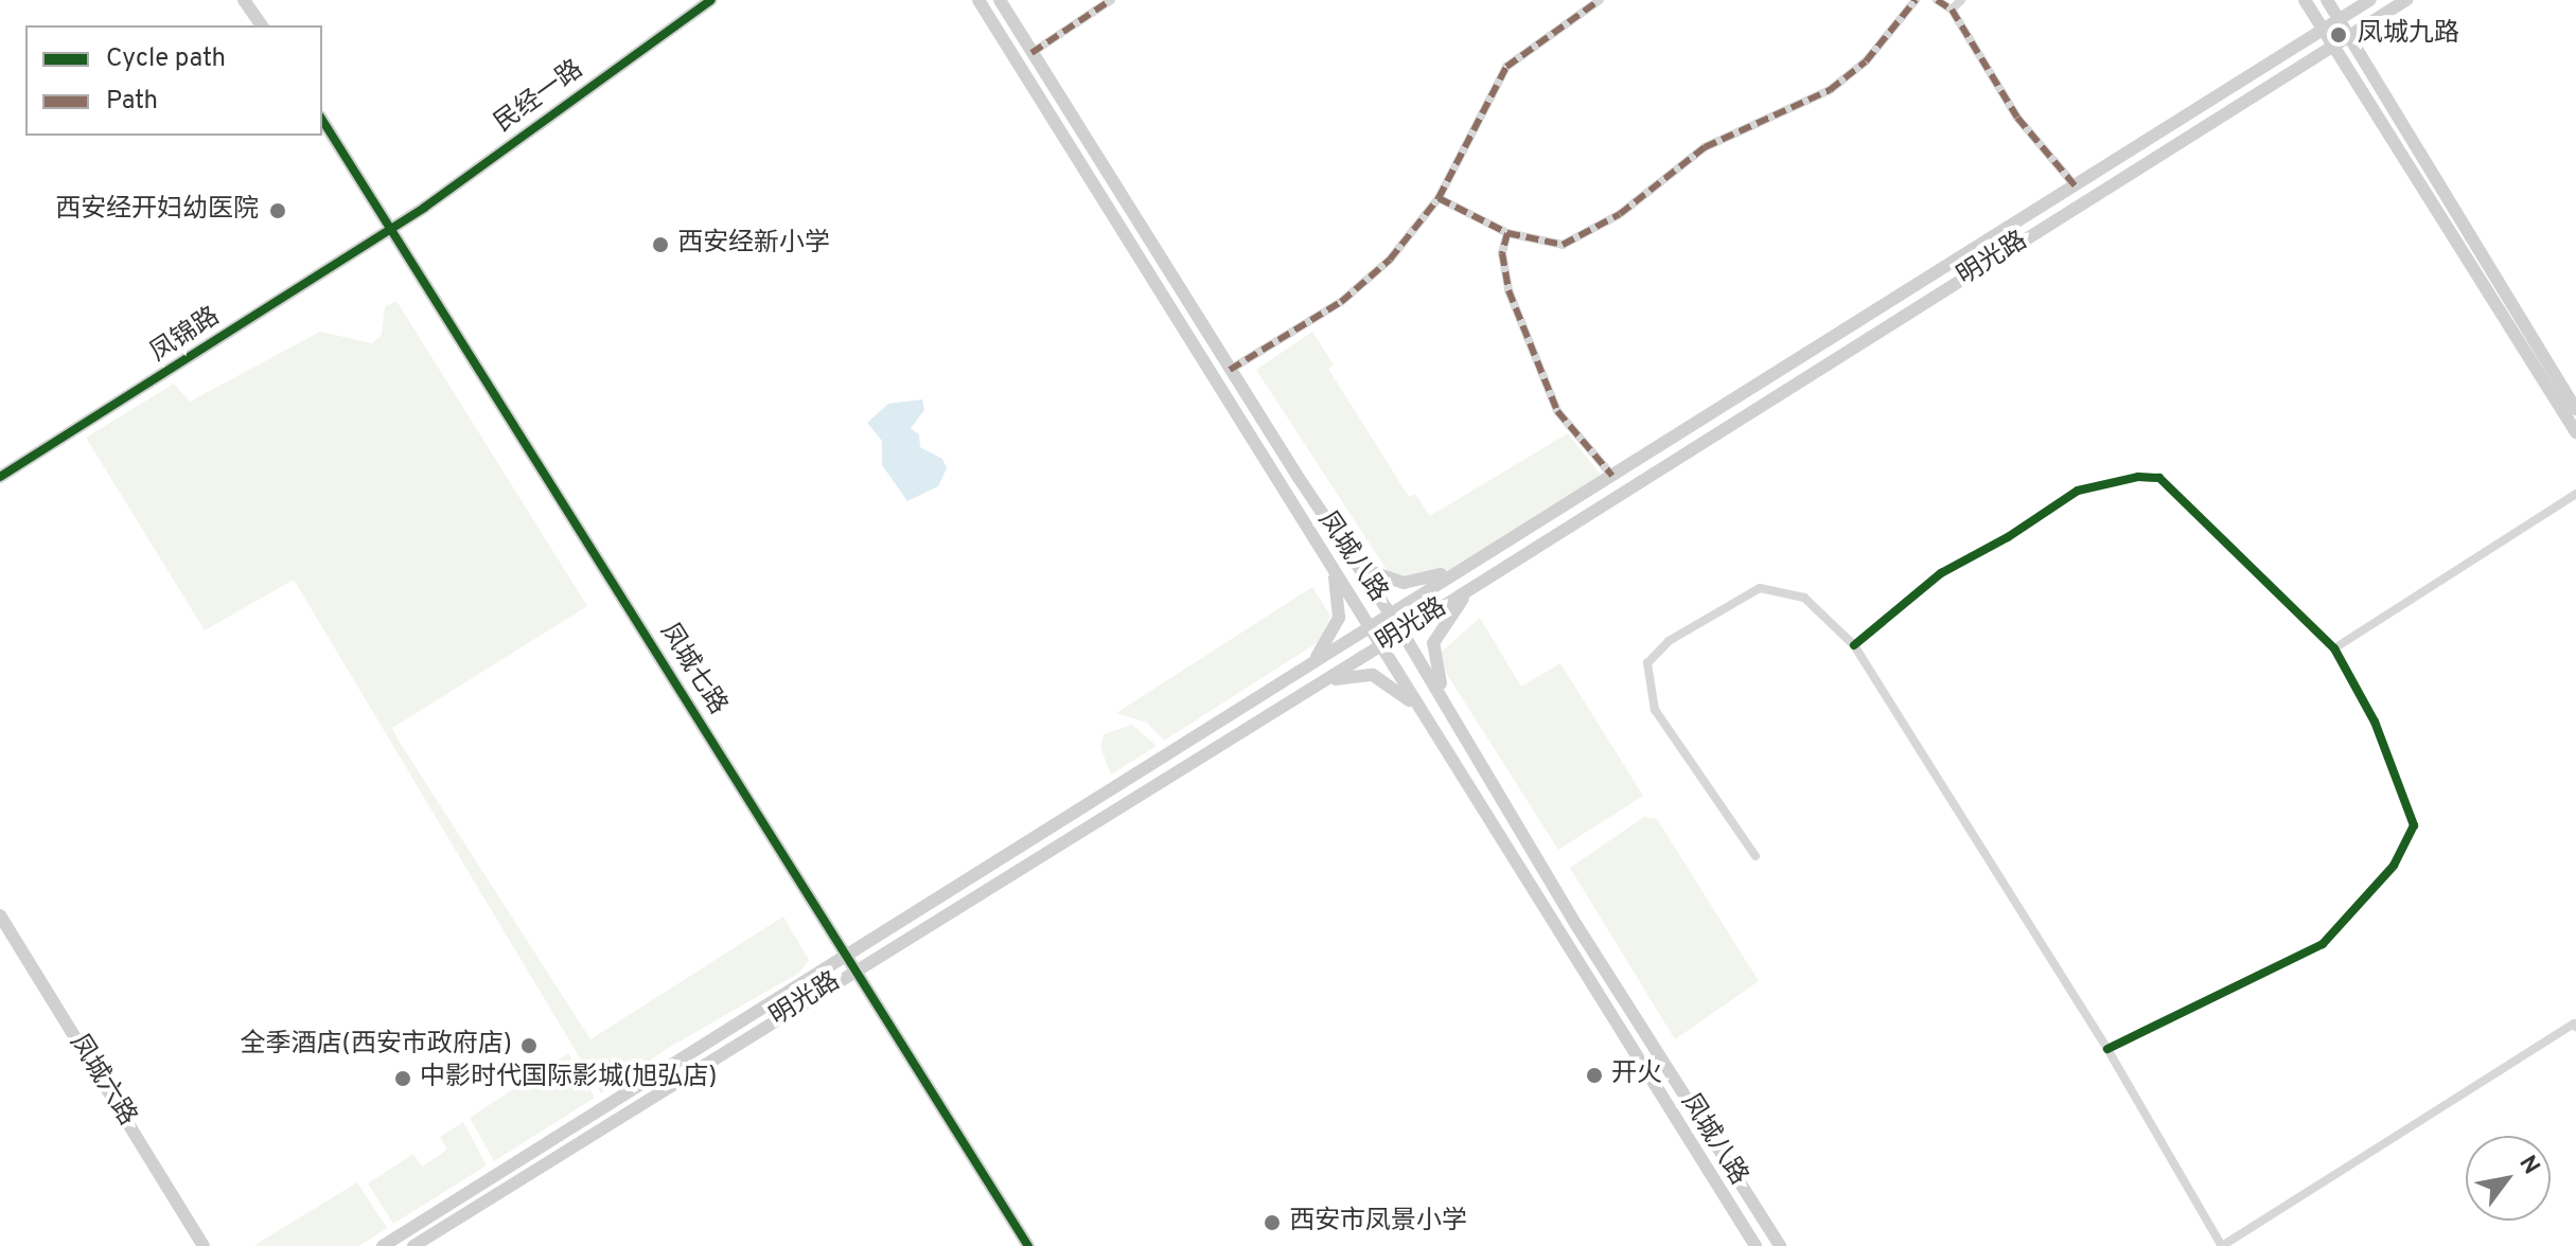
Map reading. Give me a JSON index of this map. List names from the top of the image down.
{
  "streets": {
    "main road": [
      "民经一路",
      "明光路",
      "凤锦路",
      "凤城八路",
      "凤城七路",
      "凤城六路"
    ]
  },
  "crossings": [
    ["民经一路", "凤锦路"],
    ["民经一路", "凤城七路"],
    ["明光路", "凤城八路"],
    ["明光路", "凤城七路"],
    ["凤锦路", "凤城七路"]
  ],
  "places": [
    "凤城九路",
    "西安经开妇幼医院",
    "西安经新小学",
    "全季酒店(西安市政府店)",
    "开火",
    "中影时代国际影城(旭弘店)",
    "西安市凤景小学"
  ],
  "legend": ["Cycle path", "Path"],
  "north": "top right"
}
